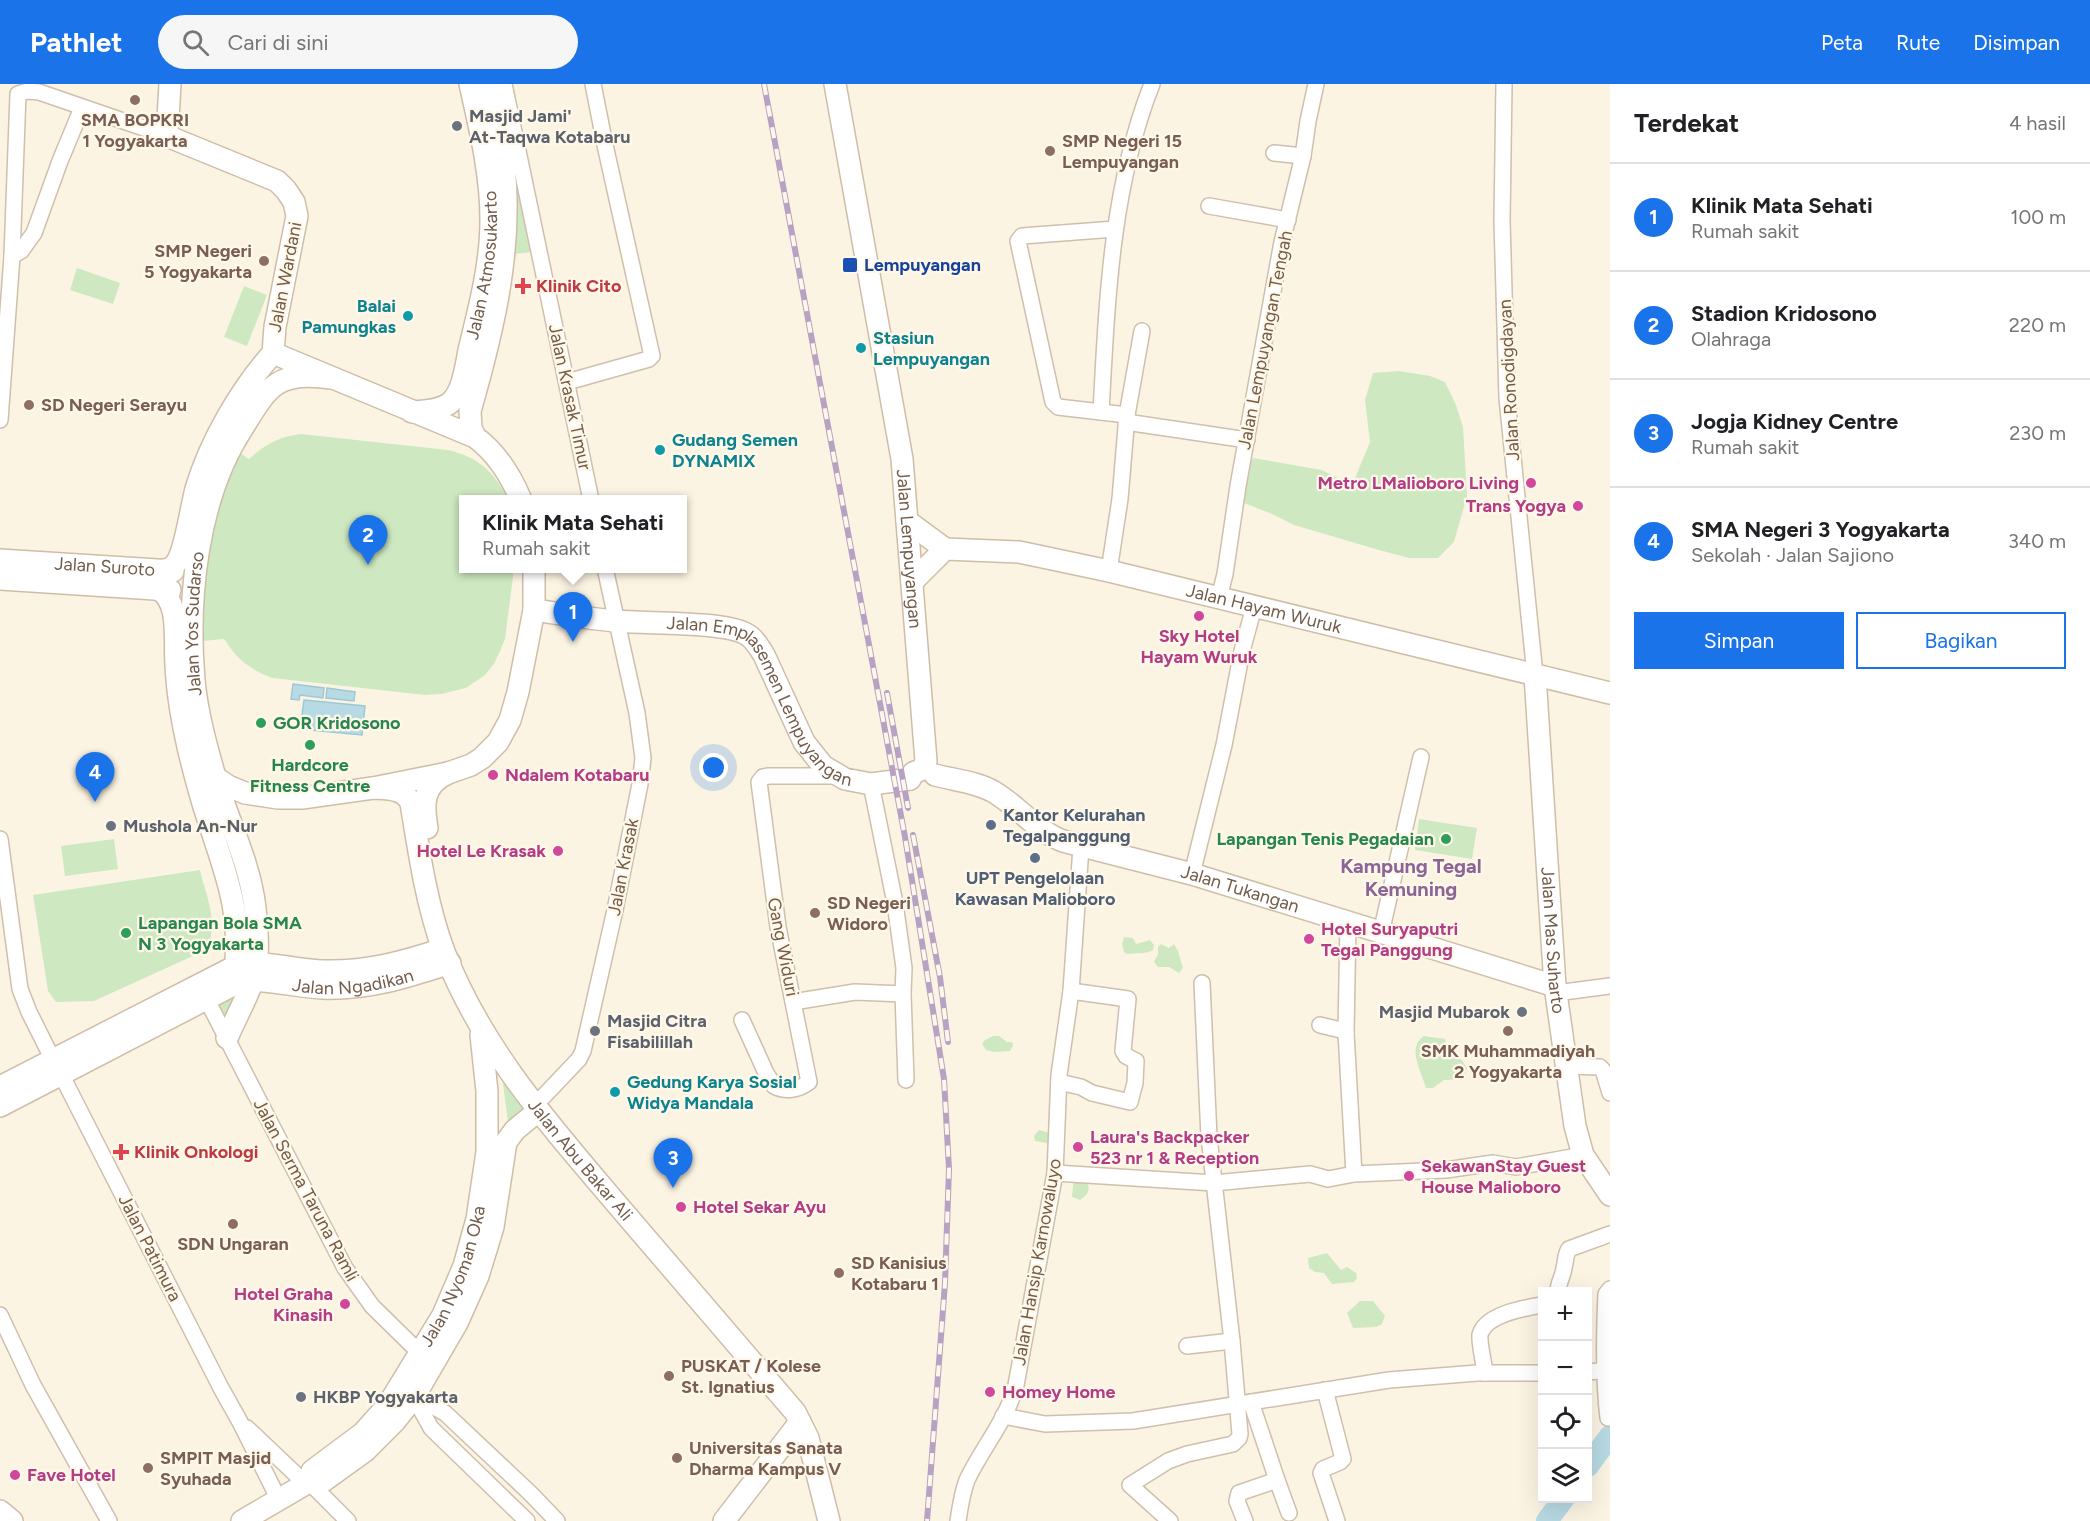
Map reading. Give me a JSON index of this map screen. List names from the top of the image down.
{
  "streets": {
    "street": [
      "Jalan Atmosukarto",
      "Jalan Wardani",
      "Jalan Lempuyangan Tengah",
      "Jalan Ronodigdayan",
      "Jalan Krasak Timur",
      "Jalan Lempuyangan",
      "Jalan Suroto",
      "Jalan Hayam Wuruk",
      "Jalan Yos Sudarso",
      "Jalan Emplasemen Lempuyangan",
      "Jalan Krasak",
      "Jalan Tukangan",
      "Jalan Mas Suharto",
      "Gang Widuri",
      "Jalan Ngadikan",
      "Jalan Abu Bakar Ali",
      "Jalan Serma Taruna Ramli",
      "Jalan Patimura",
      "Jalan Hansip Karnowaluyo",
      "Jalan Nyoman Oka"
    ]
  },
  "crossings": [
    ["Jalan Atmosukarto", "Jalan Krasak Timur"],
    ["Jalan Wardani", "Jalan Yos Sudarso"],
    ["Jalan Lempuyangan Tengah", "Jalan Hayam Wuruk"],
    ["Jalan Ronodigdayan", "Jalan Hayam Wuruk"],
    ["Jalan Ronodigdayan", "Jalan Mas Suharto"],
    ["Jalan Lempuyangan", "Jalan Emplasemen Lempuyangan"],
    ["Jalan Lempuyangan", "Jalan Tukangan"],
    ["Jalan Suroto", "Jalan Yos Sudarso"],
    ["Jalan Hayam Wuruk", "Jalan Mas Suharto"],
    ["Jalan Yos Sudarso", "Jalan Ngadikan"],
    ["Jalan Emplasemen Lempuyangan", "Jalan Krasak"],
    ["Jalan Emplasemen Lempuyangan", "Gang Widuri"],
    ["Jalan Krasak", "Jalan Abu Bakar Ali"],
    ["Jalan Krasak", "Jalan Nyoman Oka"],
    ["Jalan Tukangan", "Jalan Mas Suharto"],
    ["Jalan Tukangan", "Jalan Hansip Karnowaluyo"],
    ["Jalan Ngadikan", "Jalan Abu Bakar Ali"],
    ["Jalan Abu Bakar Ali", "Jalan Nyoman Oka"],
    ["Jalan Serma Taruna Ramli", "Jalan Nyoman Oka"],
    ["Jalan Patimura", "Jalan Nyoman Oka"]
  ],
  "districts": ["Kampung Tegal Kemuning"],
  "places": {
    "other": [
      "SMA BOPKRI 1 Yogyakarta",
      "Masjid Jami' At-Taqwa Kotabaru",
      "SMP Negeri 15 Lempuyangan",
      "SMP Negeri 5 Yogyakarta",
      "Balai Pamungkas",
      "Stasiun Lempuyangan",
      "SD Negeri Serayu",
      "Gudang Semen DYNAMIX",
      "Metro LMalioboro Living",
      "Trans Yogya",
      "Sky Hotel Hayam Wuruk",
      "GOR Kridosono",
      "Hardcore Fitness Centre",
      "Ndalem Kotabaru",
      "Kantor Kelurahan Tegalpanggung",
      "Mushola An-Nur",
      "Lapangan Tenis Pegadaian",
      "Hotel Le Krasak",
      "UPT Pengelolaan Kawasan Malioboro",
      "SD Negeri Widoro",
      "Lapangan Bola SMA N 3 Yogyakarta",
      "Hotel Suryaputri Tegal Panggung",
      "Masjid Mubarok",
      "Masjid Citra Fisabilillah",
      "SMK Muhammadiyah 2 Yogyakarta",
      "Gedung Karya Sosial Widya Mandala",
      "Laura's Backpacker 523 nr 1 & Reception",
      "SekawanStay Guest House Malioboro",
      "Hotel Sekar Ayu",
      "SDN Ungaran",
      "SD Kanisius Kotabaru 1",
      "Hotel Graha Kinasih",
      "PUSKAT / Kolese St. Ignatius",
      "Homey Home",
      "HKBP Yogyakarta",
      "Universitas Sanata Dharma Kampus V",
      "SMPIT Masjid Syuhada",
      "Fave Hotel"
    ],
    "transit": ["Lempuyangan"],
    "health": ["Klinik Cito", "Klinik Onkologi"]
  },
  "page": {
    "header": "Pathlet",
    "search": "Cari di sini",
    "nav": ["Peta", "Rute", "Disimpan"],
    "heading": ["Terdekat", "4 hasil"],
    "list": [
      {
        "mark": "1",
        "name": "Klinik Mata Sehati",
        "note": "Rumah sakit",
        "value": "100 m"
      },
      {
        "mark": "2",
        "name": "Stadion Kridosono",
        "note": "Olahraga",
        "value": "220 m"
      },
      {
        "mark": "3",
        "name": "Jogja Kidney Centre",
        "note": "Rumah sakit",
        "value": "230 m"
      },
      {
        "mark": "4",
        "name": "SMA Negeri 3 Yogyakarta",
        "note": "Sekolah · Jalan Sajiono",
        "value": "340 m"
      }
    ],
    "popup": ["Klinik Mata Sehati", "Rumah sakit"],
    "pins": [
      "2",
      "1",
      "4",
      "3"
    ],
    "buttons": ["Simpan", "Bagikan"],
    "map_buttons": ["+", "−"]
  }
}
